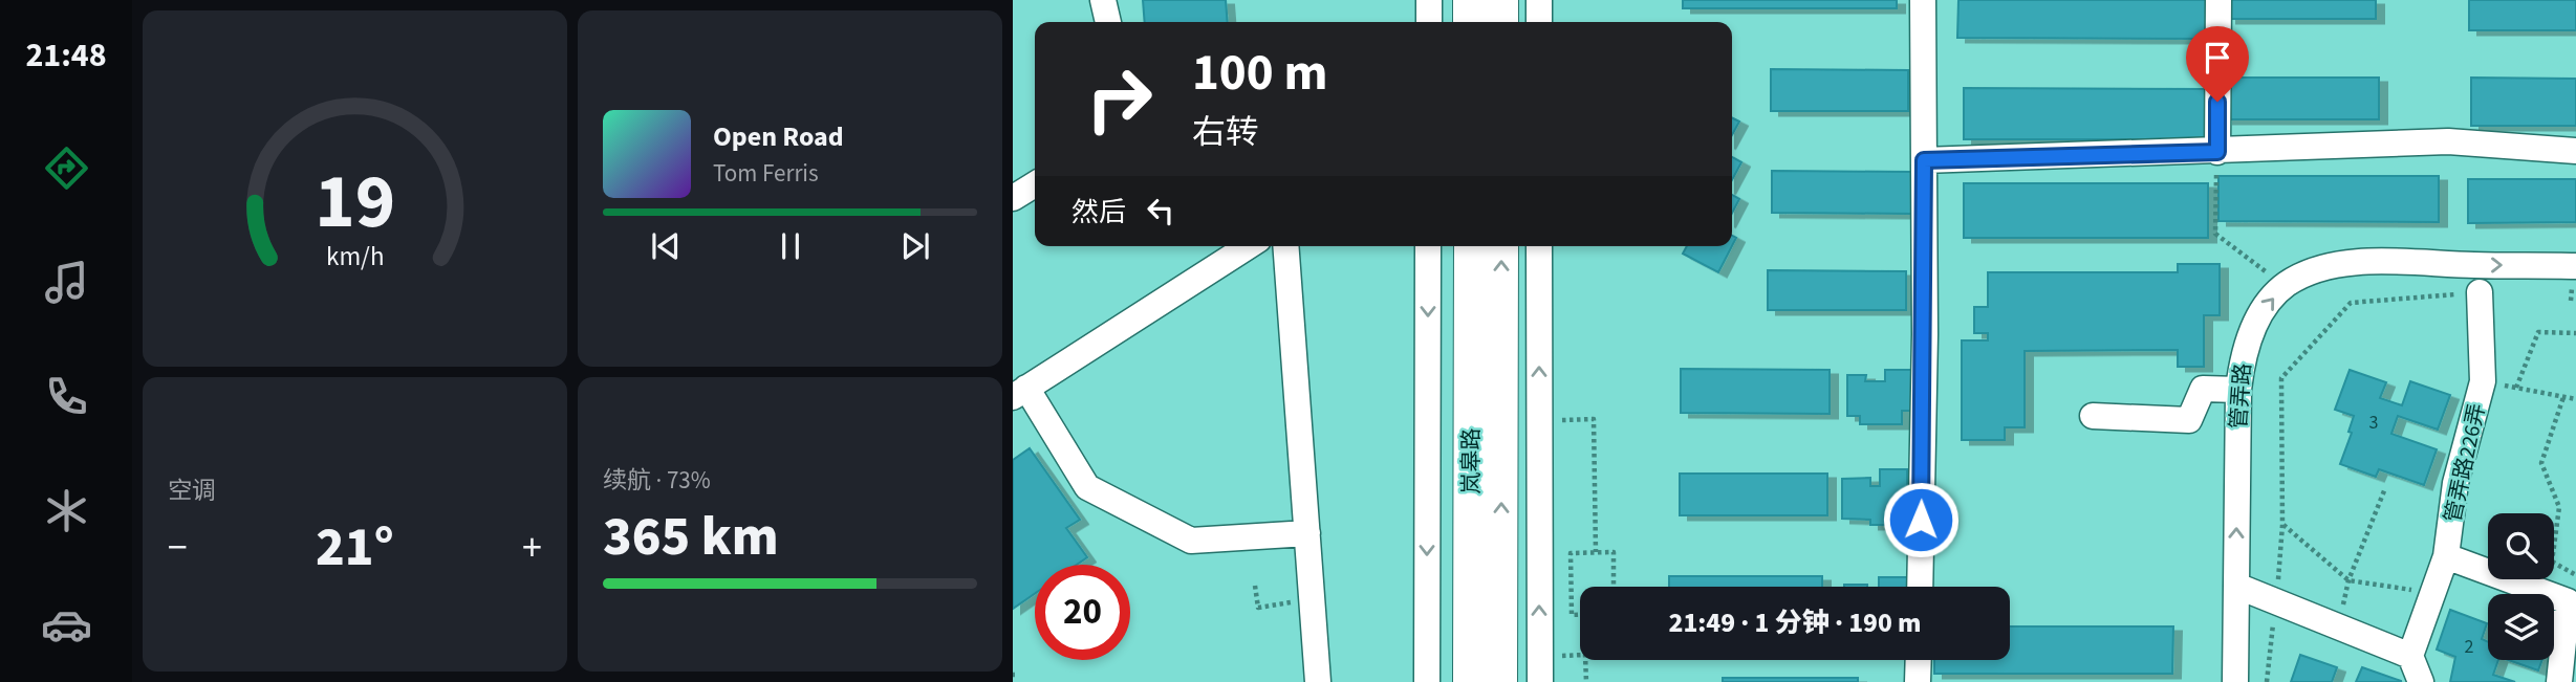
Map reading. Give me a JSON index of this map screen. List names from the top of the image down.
{
  "streets": {
    "main road": ["岚皋路"],
    "street": ["管弄路", "管弄路226弄"]
  },
  "house_numbers": ["3", "2"],
  "page": {
    "tabs": "21:48",
    "turn": ["100 m", "右转"],
    "song": ["Open Road", "Tom Ferris"],
    "then": "然后",
    "tile": [
      "空调",
      ["续航 · 73%", "365 km"]
    ],
    "heat": ["−", "21°", "+"],
    "limit": "20",
    "trip": "21:49 · 1 分钟 · 190 m",
    "gauge": ["19", "km/h"]
  }
}
